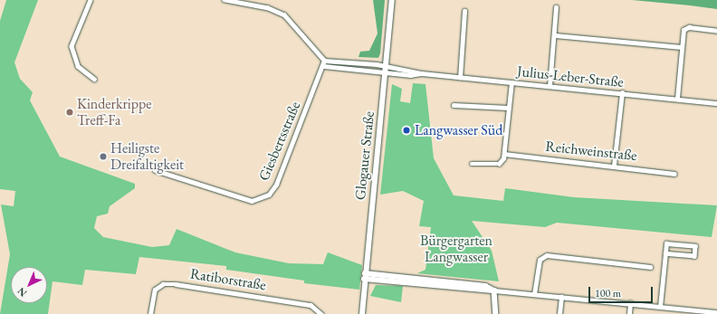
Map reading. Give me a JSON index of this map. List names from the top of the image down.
{
  "streets": {
    "street": [
      "Julius-Leber-Straße",
      "Giesbertsstraße",
      "Reichweinstraße",
      "Glogauer Straße",
      "Ratiborstraße"
    ]
  },
  "crossings": [
    ["Julius-Leber-Straße", "Giesbertsstraße"],
    ["Julius-Leber-Straße", "Glogauer Straße"]
  ],
  "parks": ["Bürgergarten Langwasser"],
  "places": ["Kinderkrippe Treff-Fa", "Langwasser Süd", "Heiligste Dreifaltigkeit"],
  "scale_bar": "100 m",
  "north": "bottom left"
}
